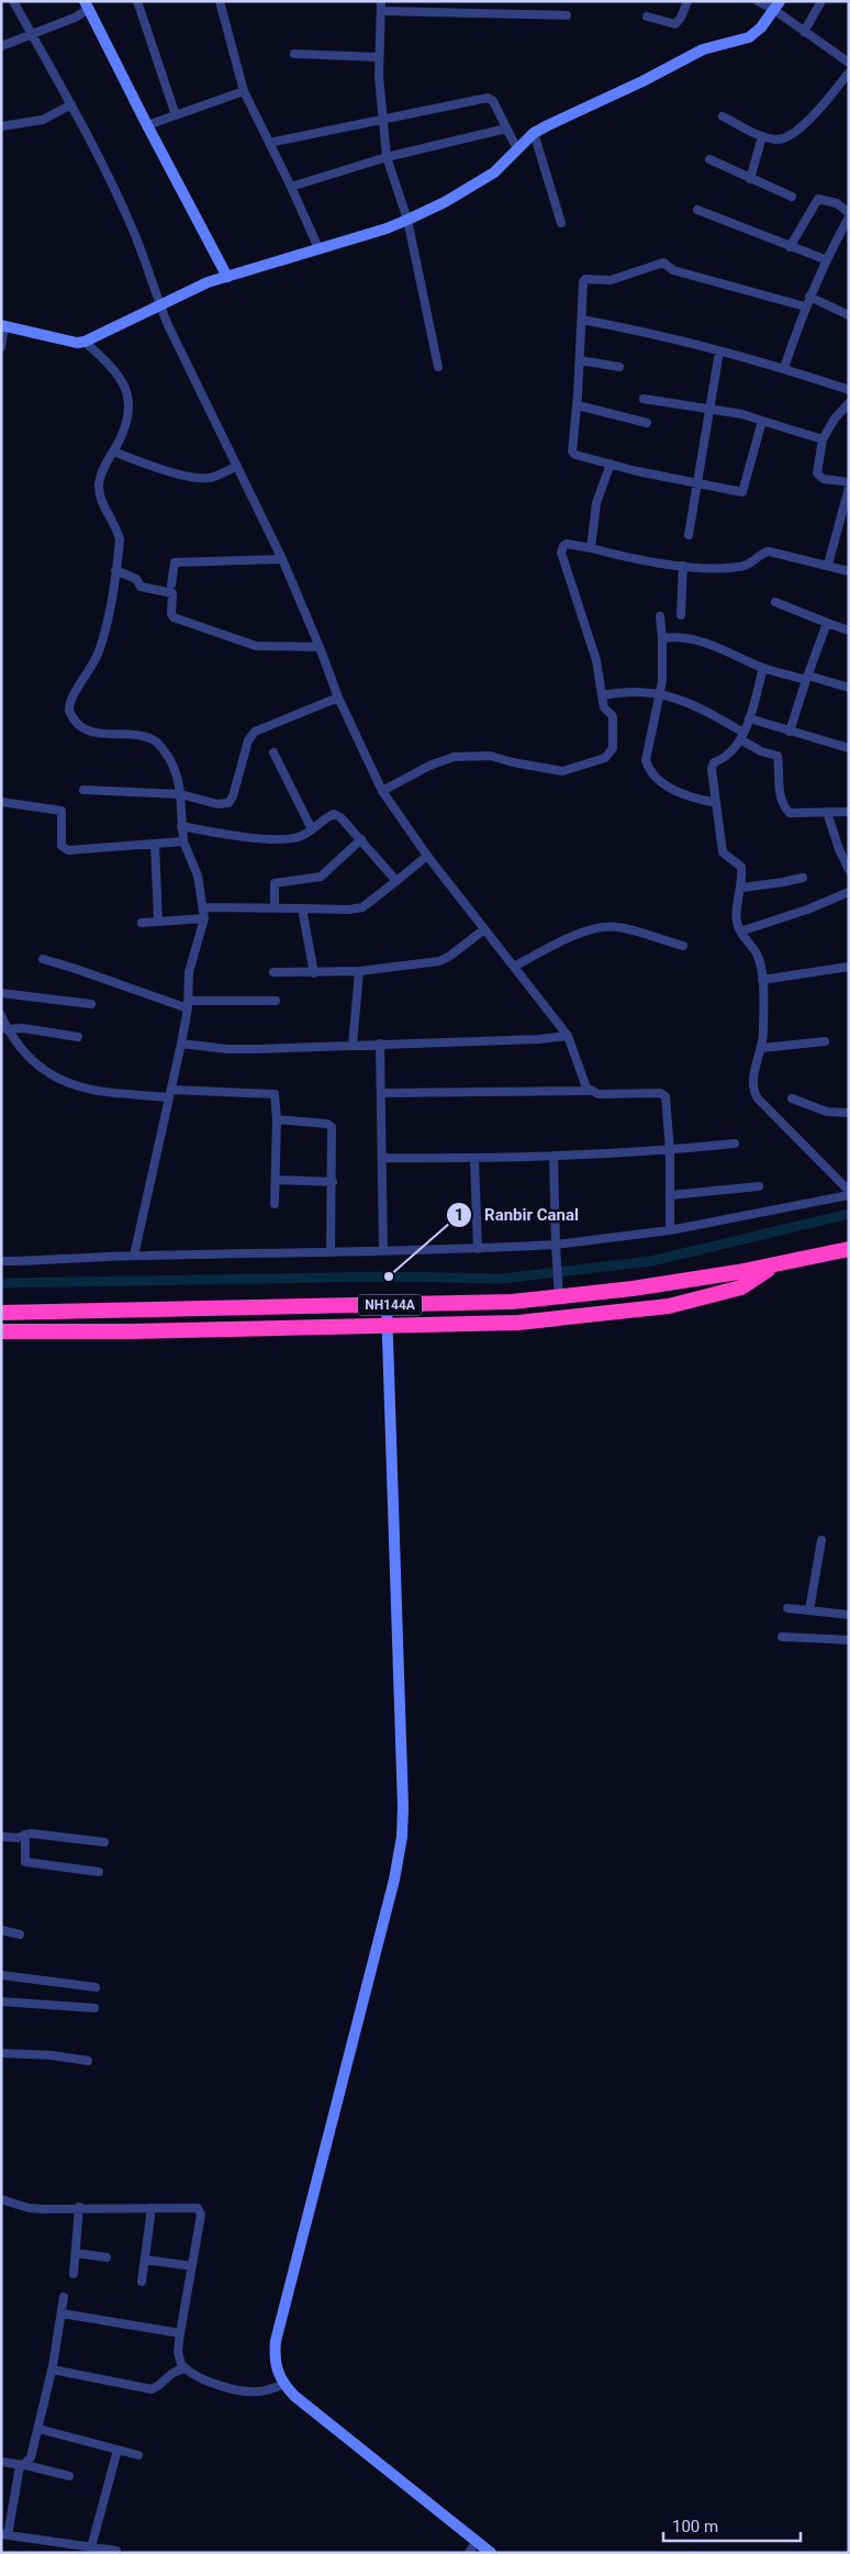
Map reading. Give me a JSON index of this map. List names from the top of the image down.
{
  "streets": {
    "highway": ["NH144A"]
  },
  "places": ["Ranbir Canal"],
  "scale_bar": "100 m"
}
